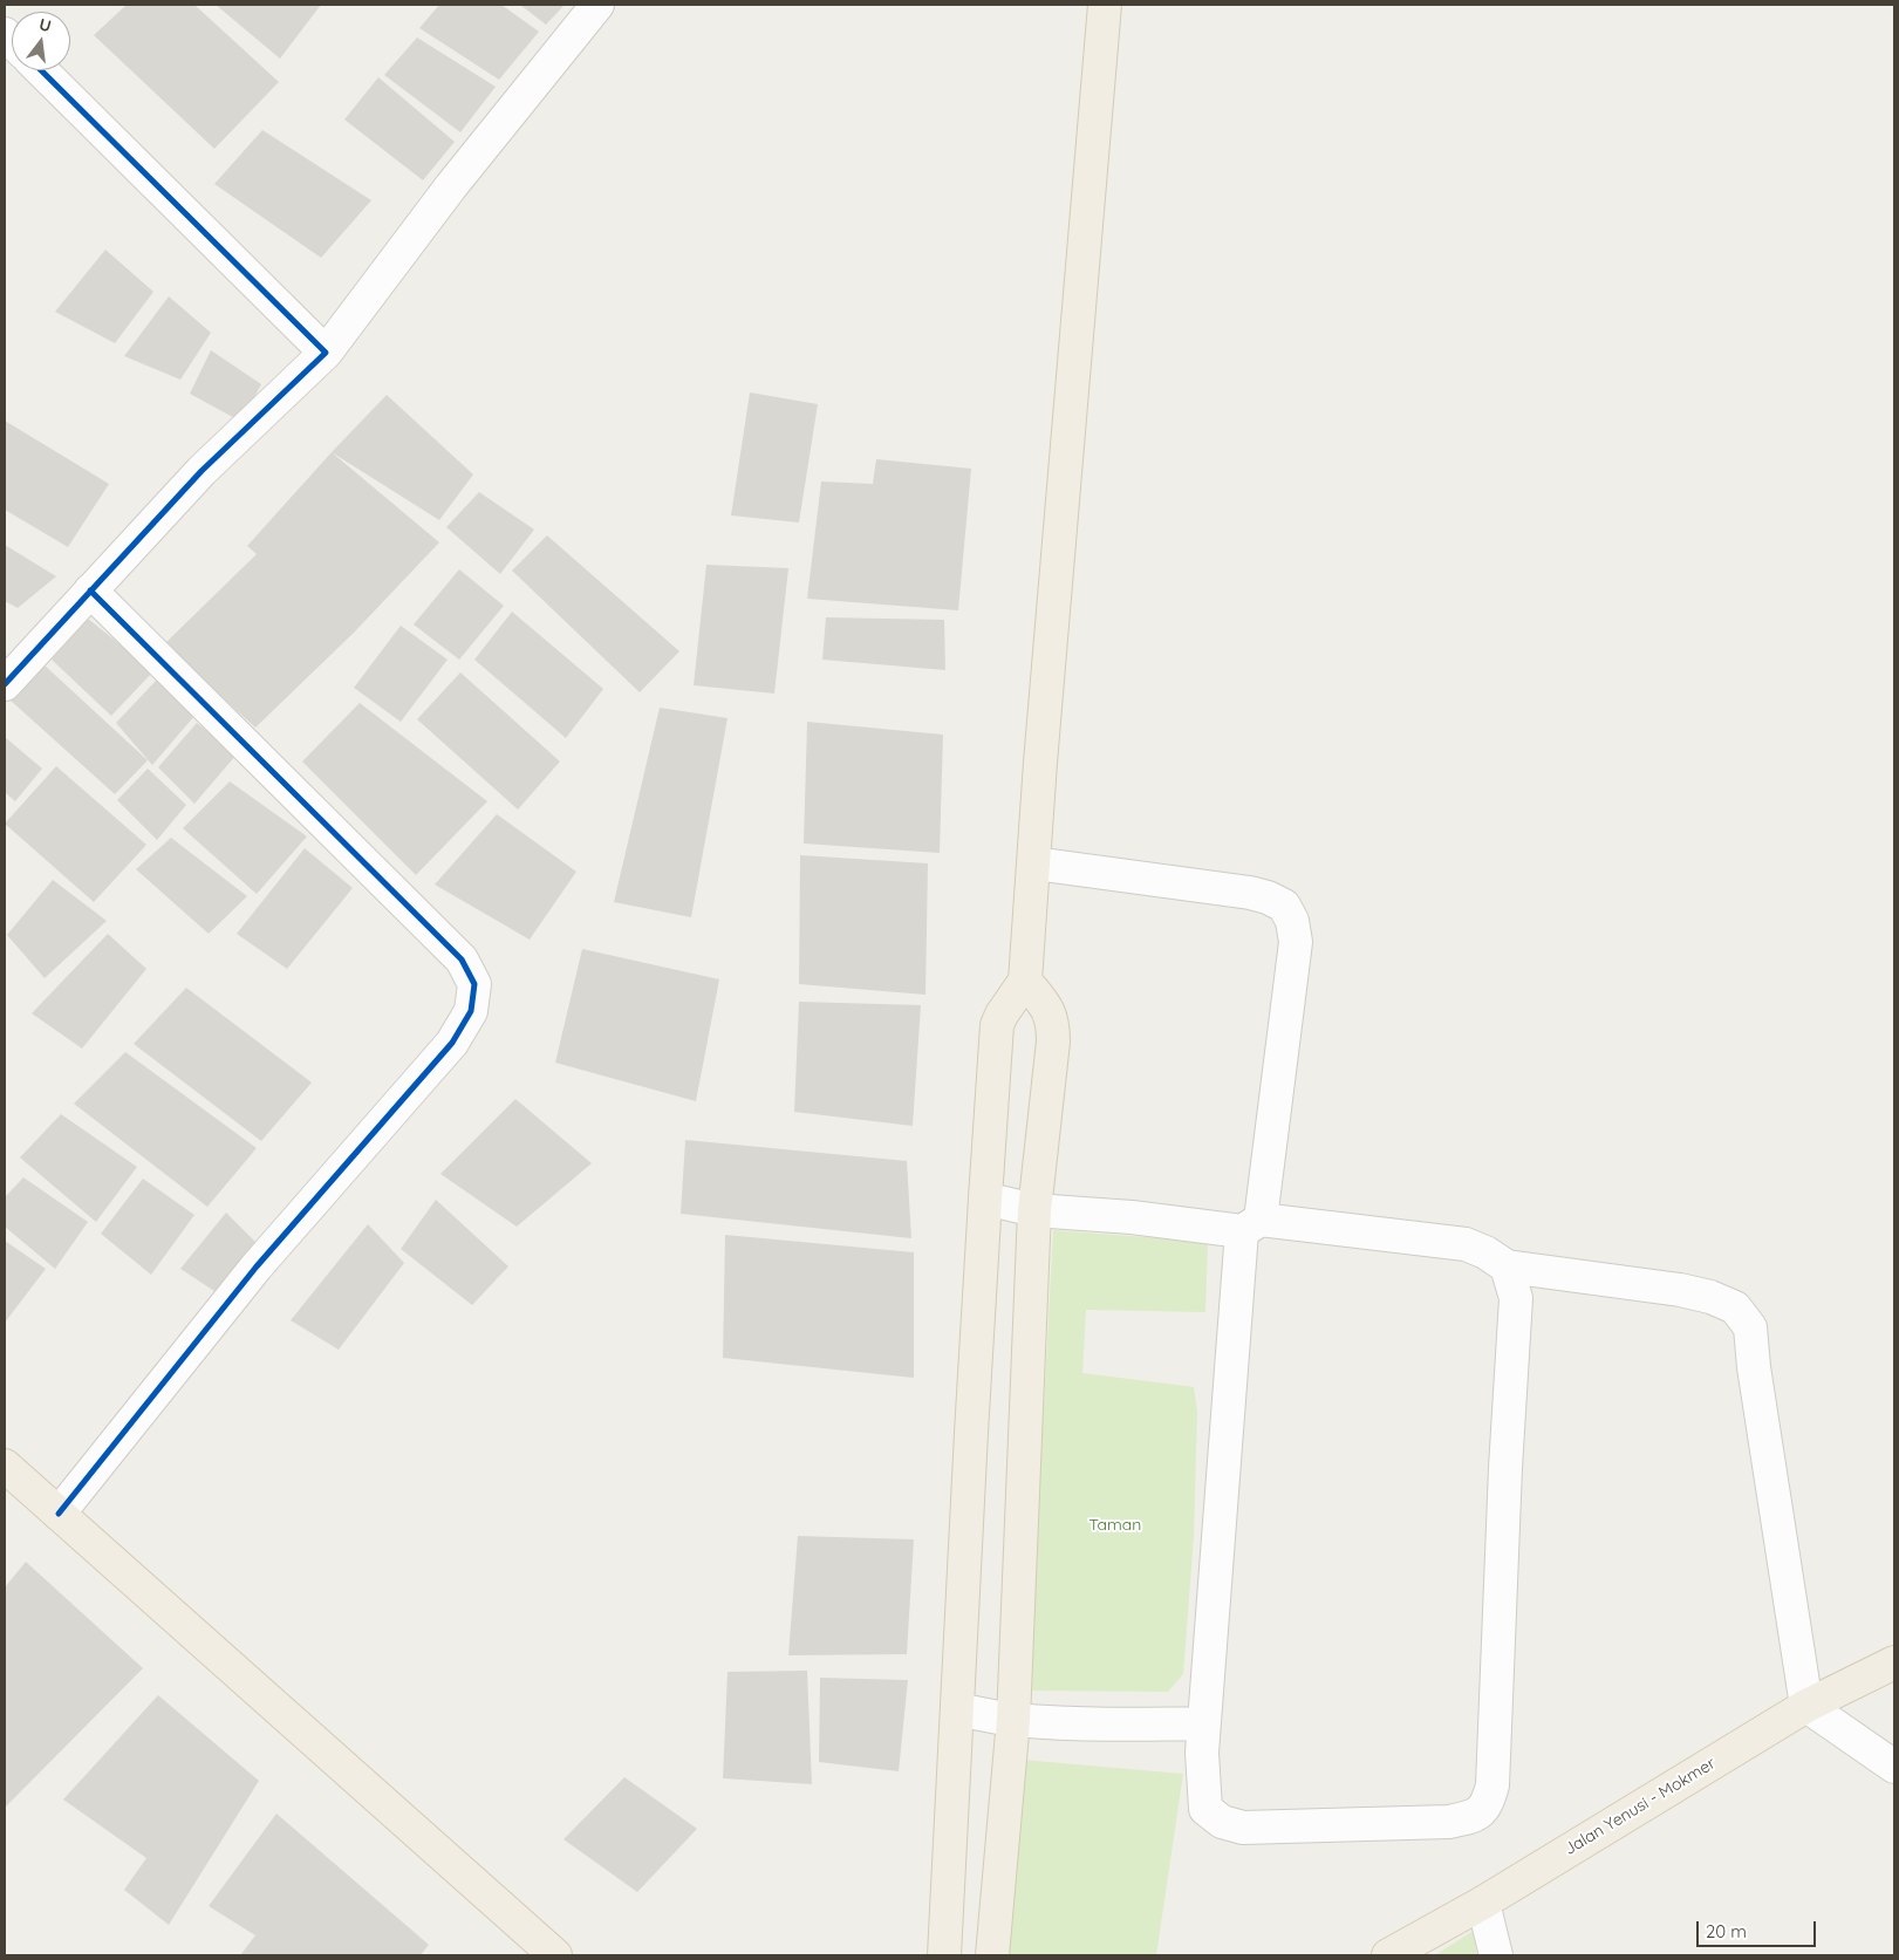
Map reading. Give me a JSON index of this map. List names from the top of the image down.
{
  "streets": {
    "main road": ["Jalan Yenusi - Mokmer"]
  },
  "parks": ["Taman"],
  "scale_bar": "20 m",
  "north": "top"
}
